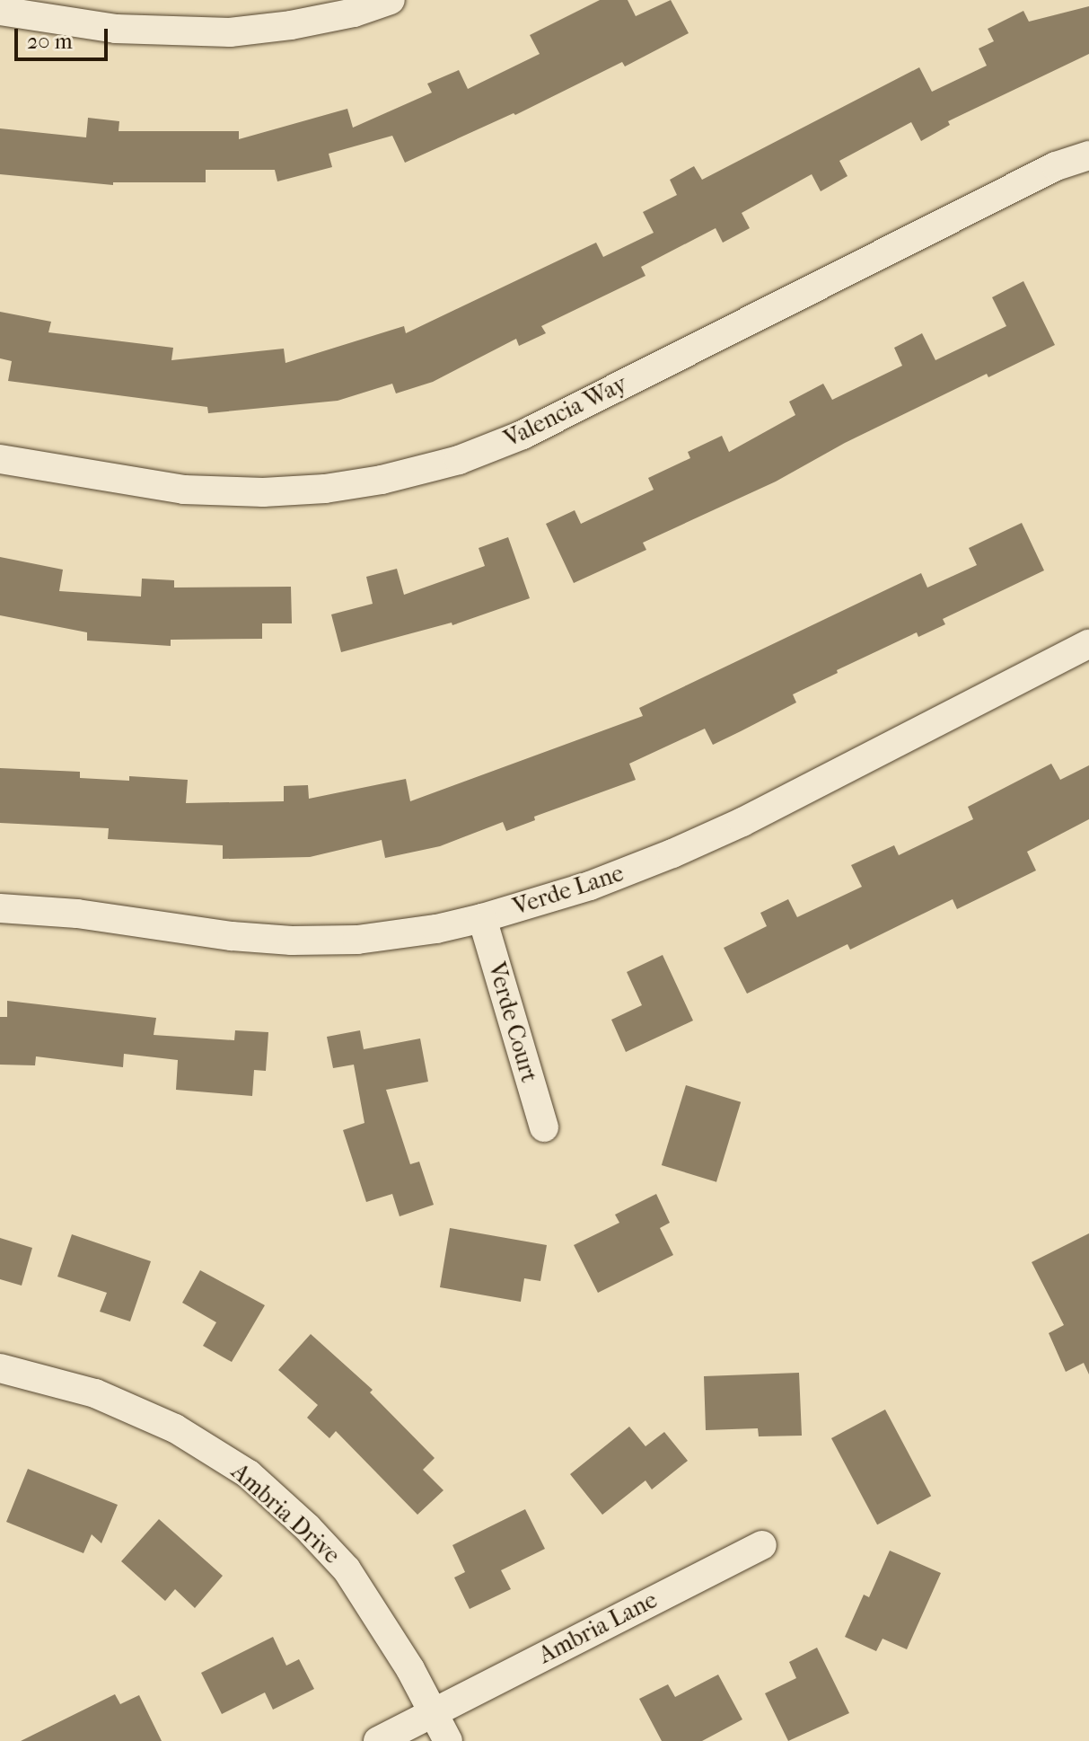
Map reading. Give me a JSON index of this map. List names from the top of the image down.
{
  "streets": {
    "street": [
      "Valencia Way",
      "Verde Lane",
      "Verde Court",
      "Ambria Drive",
      "Ambria Lane"
    ]
  },
  "crossings": [
    ["Verde Lane", "Verde Court"],
    ["Ambria Drive", "Ambria Lane"]
  ],
  "scale_bar": "20 m"
}
